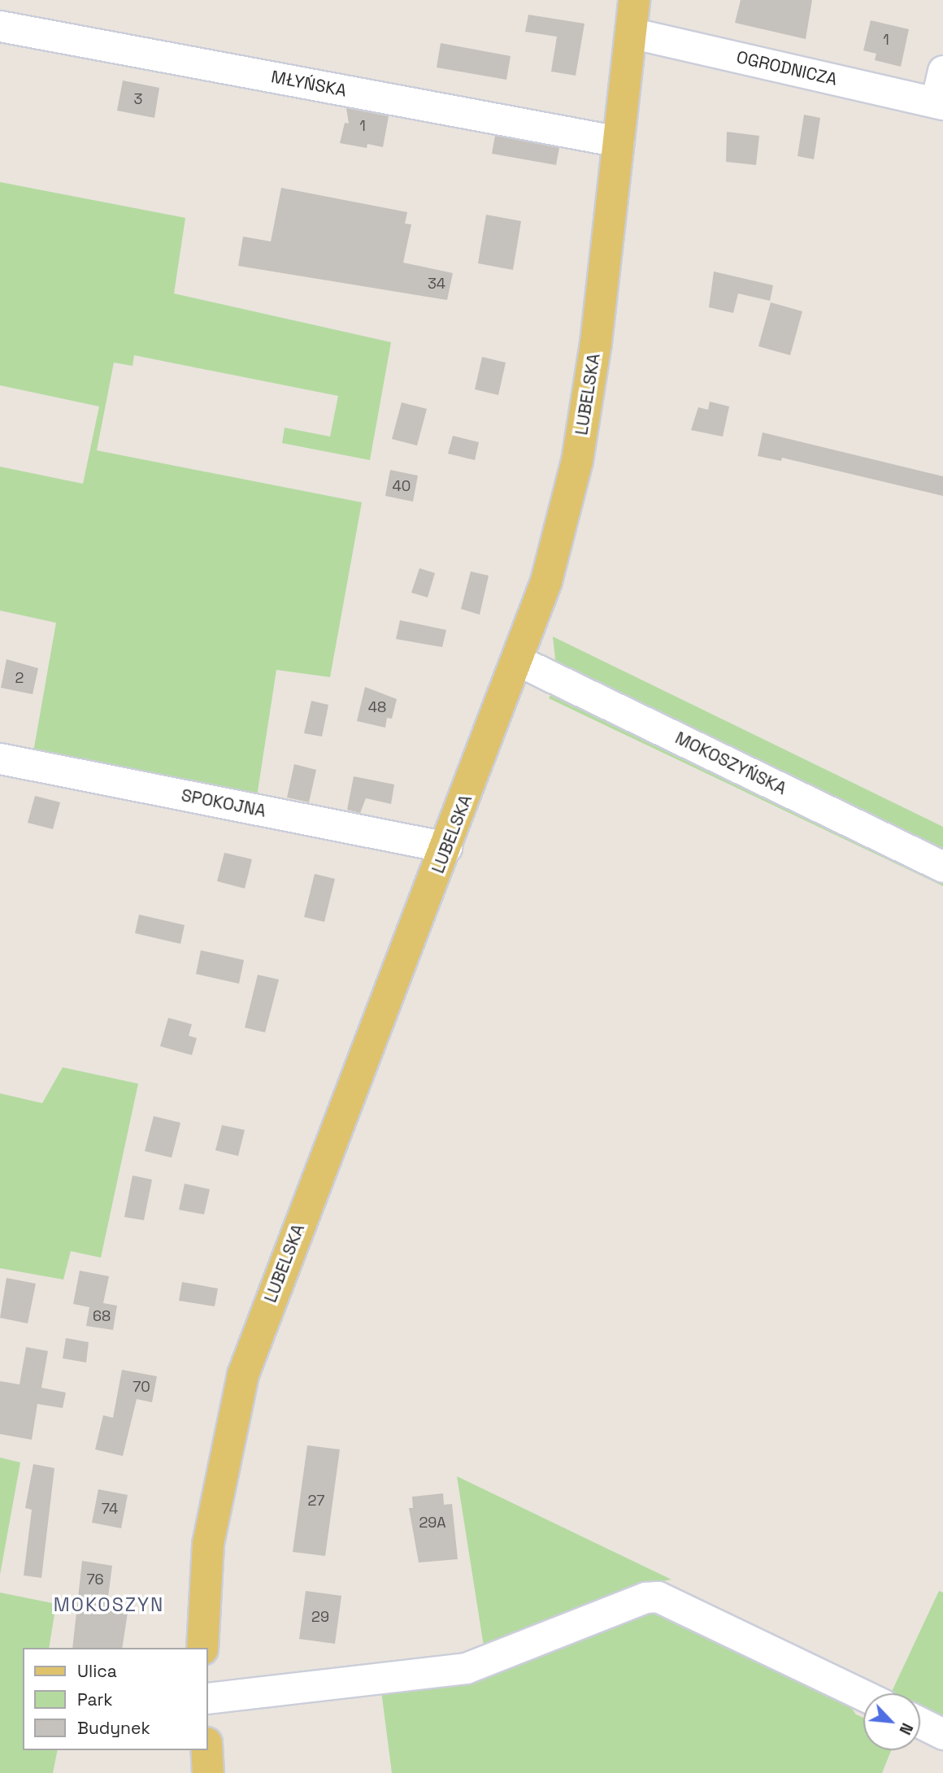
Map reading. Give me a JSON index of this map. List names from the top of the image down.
{
  "streets": {
    "main road": ["LUBELSKA"],
    "street": [
      "OGRODNICZA",
      "MŁYŃSKA",
      "MOKOSZYŃSKA",
      "SPOKOJNA"
    ]
  },
  "crossings": [
    ["OGRODNICZA", "LUBELSKA"],
    ["MŁYŃSKA", "LUBELSKA"],
    ["LUBELSKA", "MOKOSZYŃSKA"],
    ["LUBELSKA", "SPOKOJNA"]
  ],
  "districts": ["MOKOSZYN"],
  "house_numbers": [
    "1",
    "3",
    "1",
    "34",
    "40",
    "2",
    "48",
    "68",
    "70",
    "27",
    "74",
    "29A",
    "76",
    "29"
  ],
  "legend": ["Ulica", "Park", "Budynek"],
  "north": "bottom right"
}
